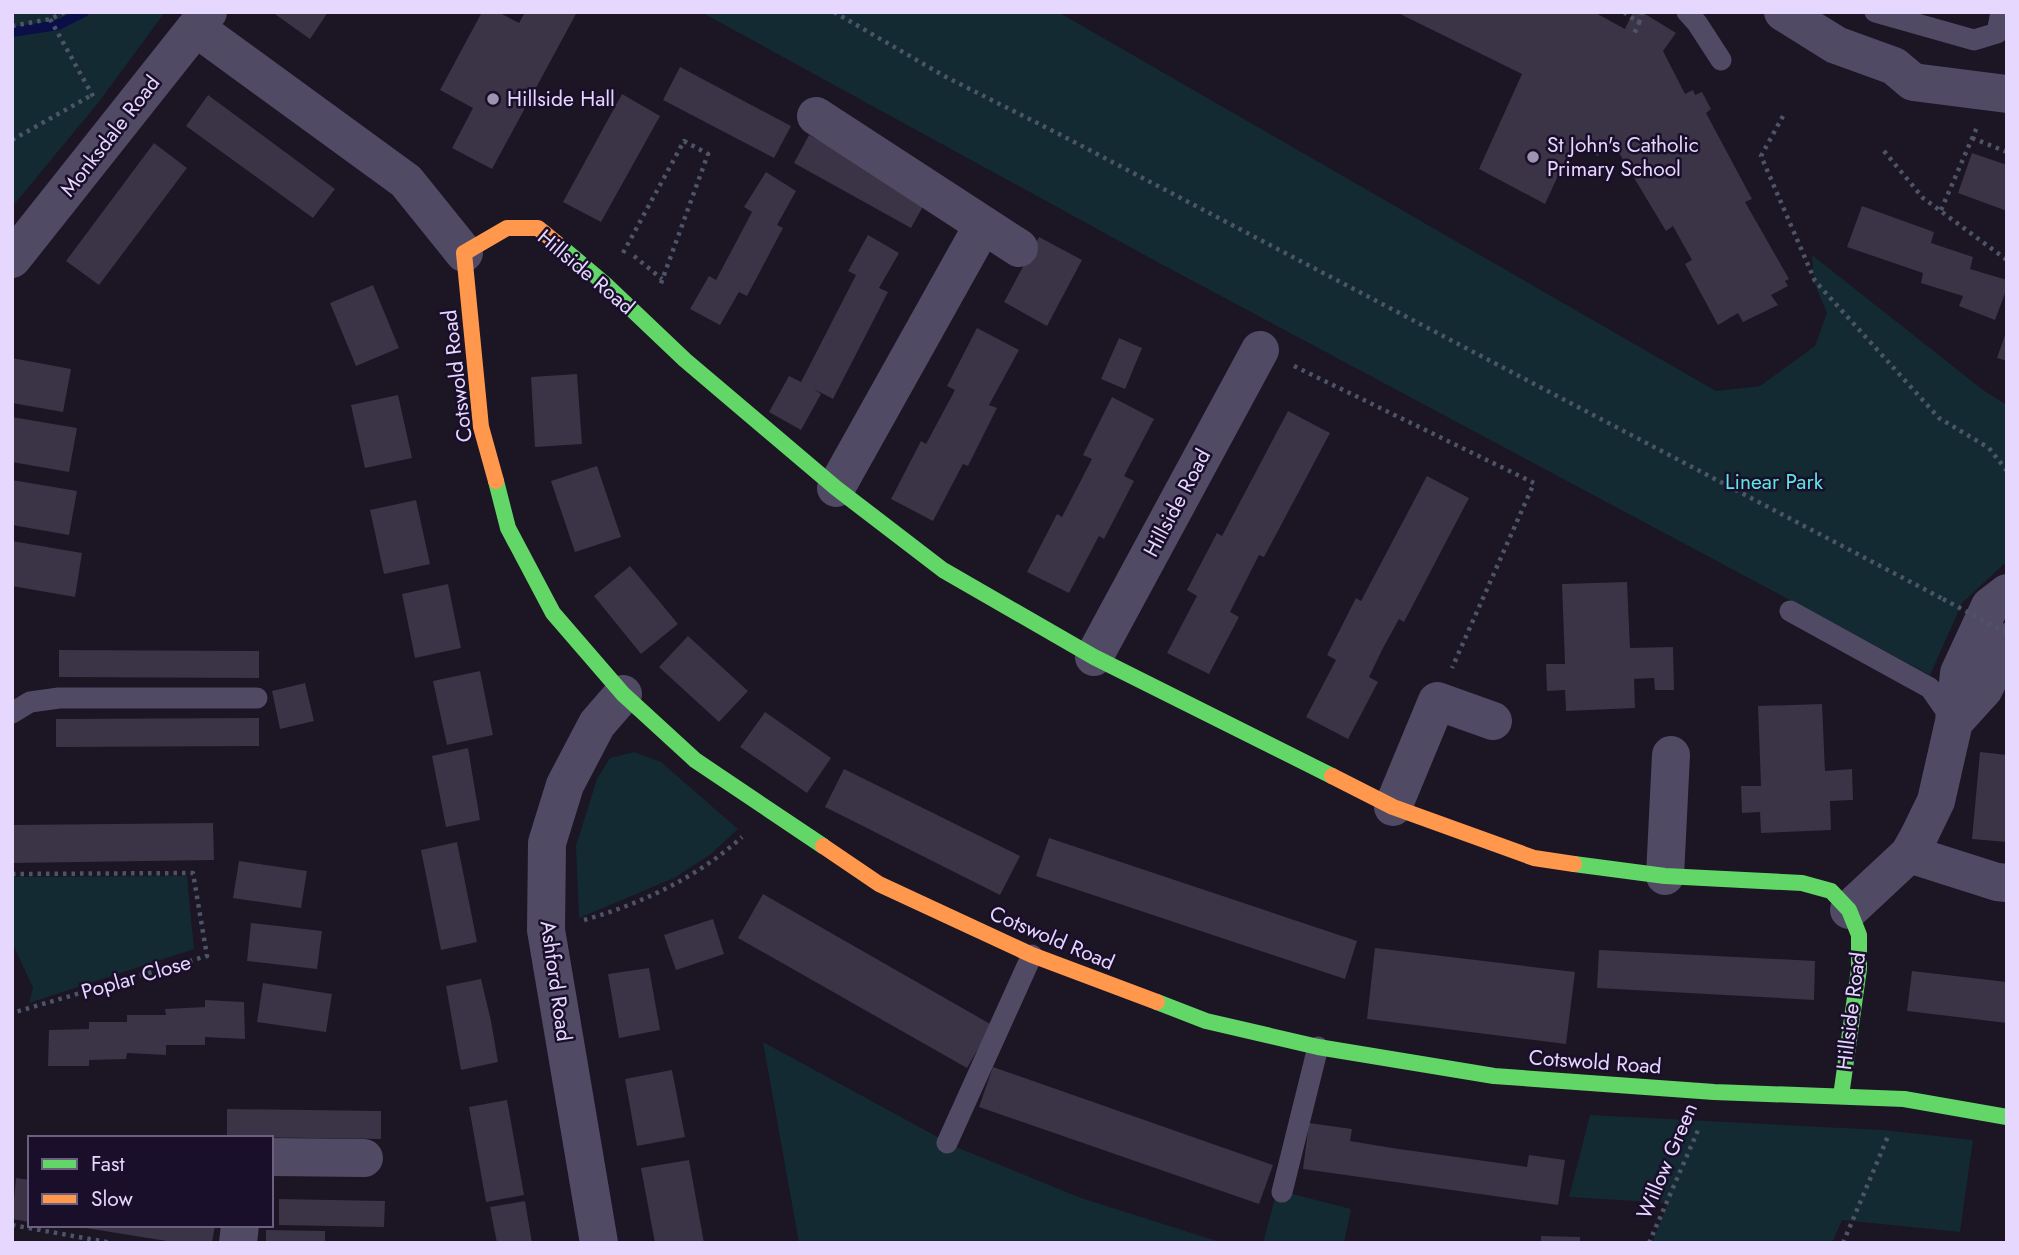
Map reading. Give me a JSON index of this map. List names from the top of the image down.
{
  "streets": {
    "street": [
      "Monksdale Road",
      "Hillside Road",
      "Cotswold Road",
      "Ashford Road"
    ],
    "path": ["Poplar Close", "Willow Green"]
  },
  "crossings": [
    ["Hillside Road", "Cotswold Road"],
    ["Cotswold Road", "Ashford Road"],
    ["Cotswold Road", "Willow Green"]
  ],
  "parks": ["Linear Park"],
  "places": ["Hillside Hall", "St John's Catholic Primary School"],
  "legend": ["Fast", "Slow"]
}
